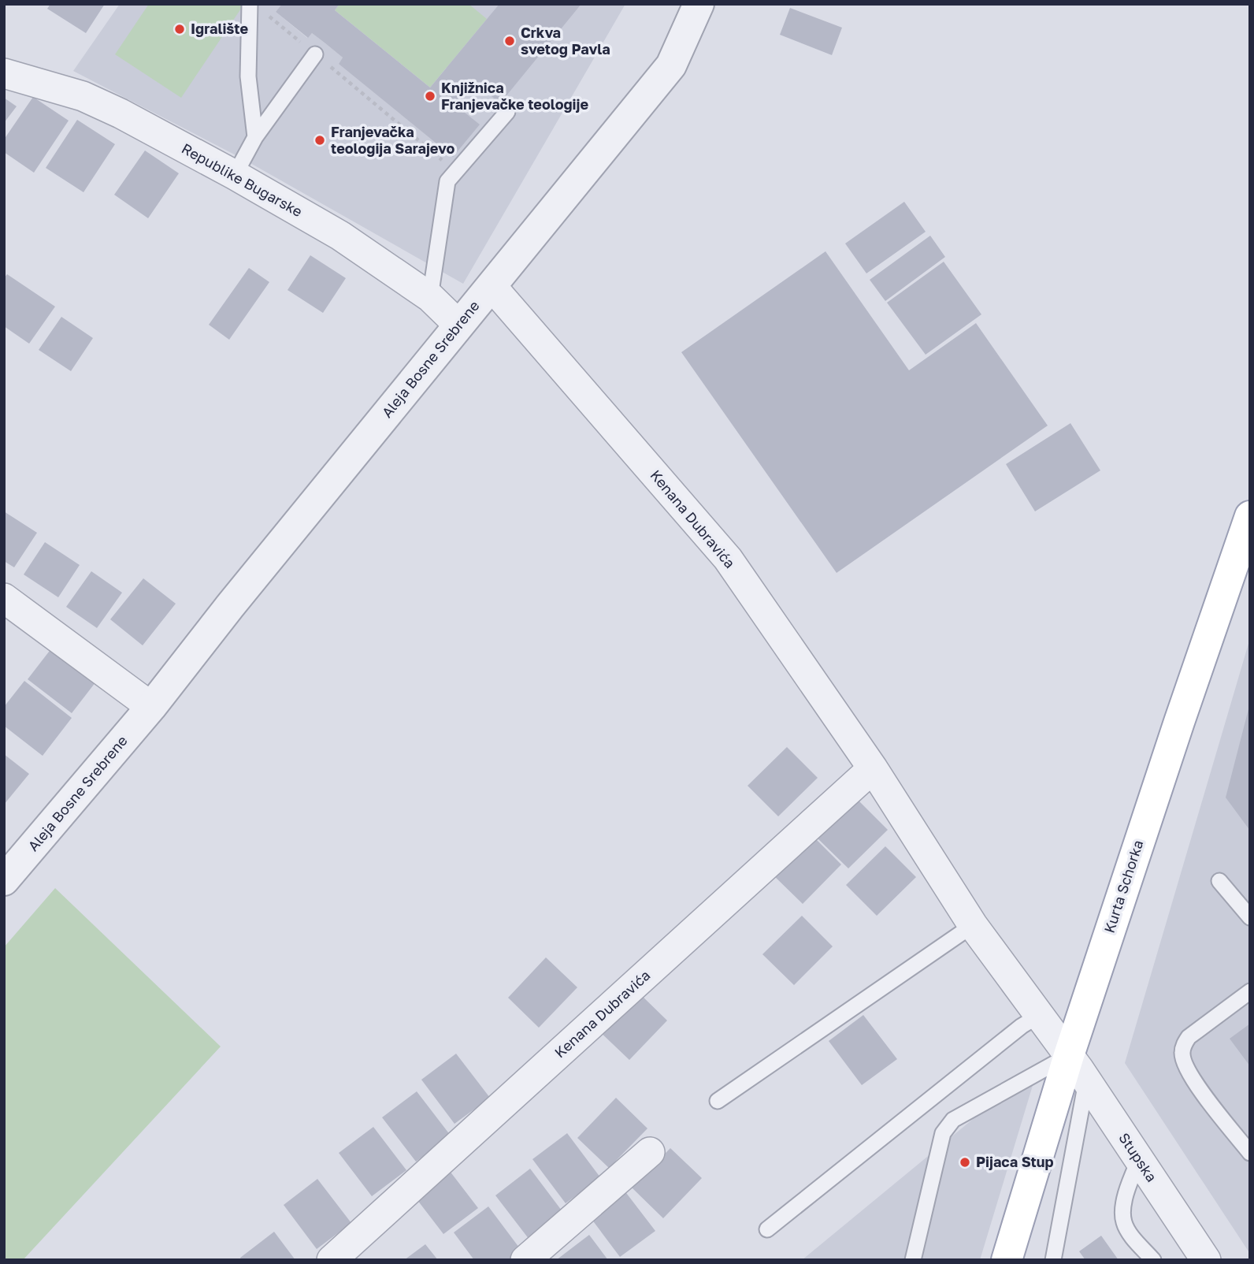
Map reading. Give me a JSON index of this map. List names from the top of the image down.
{
  "streets": {
    "main road": ["Kurta Schorka"],
    "street": [
      "Republike Bugarske",
      "Aleja Bosne Srebrene",
      "Kenana Dubravića",
      "Stupska"
    ]
  },
  "crossings": [
    ["Republike Bugarske", "Aleja Bosne Srebrene"],
    ["Aleja Bosne Srebrene", "Kenana Dubravića"],
    ["Kenana Dubravića", "Kurta Schorka"],
    ["Kenana Dubravića", "Stupska"],
    ["Kurta Schorka", "Stupska"]
  ],
  "places": [
    "Igralište",
    "Crkva svetog Pavla",
    "Knjižnica Franjevačke teologije",
    "Franjevačka teologija Sarajevo",
    "Pijaca Stup"
  ]
}
